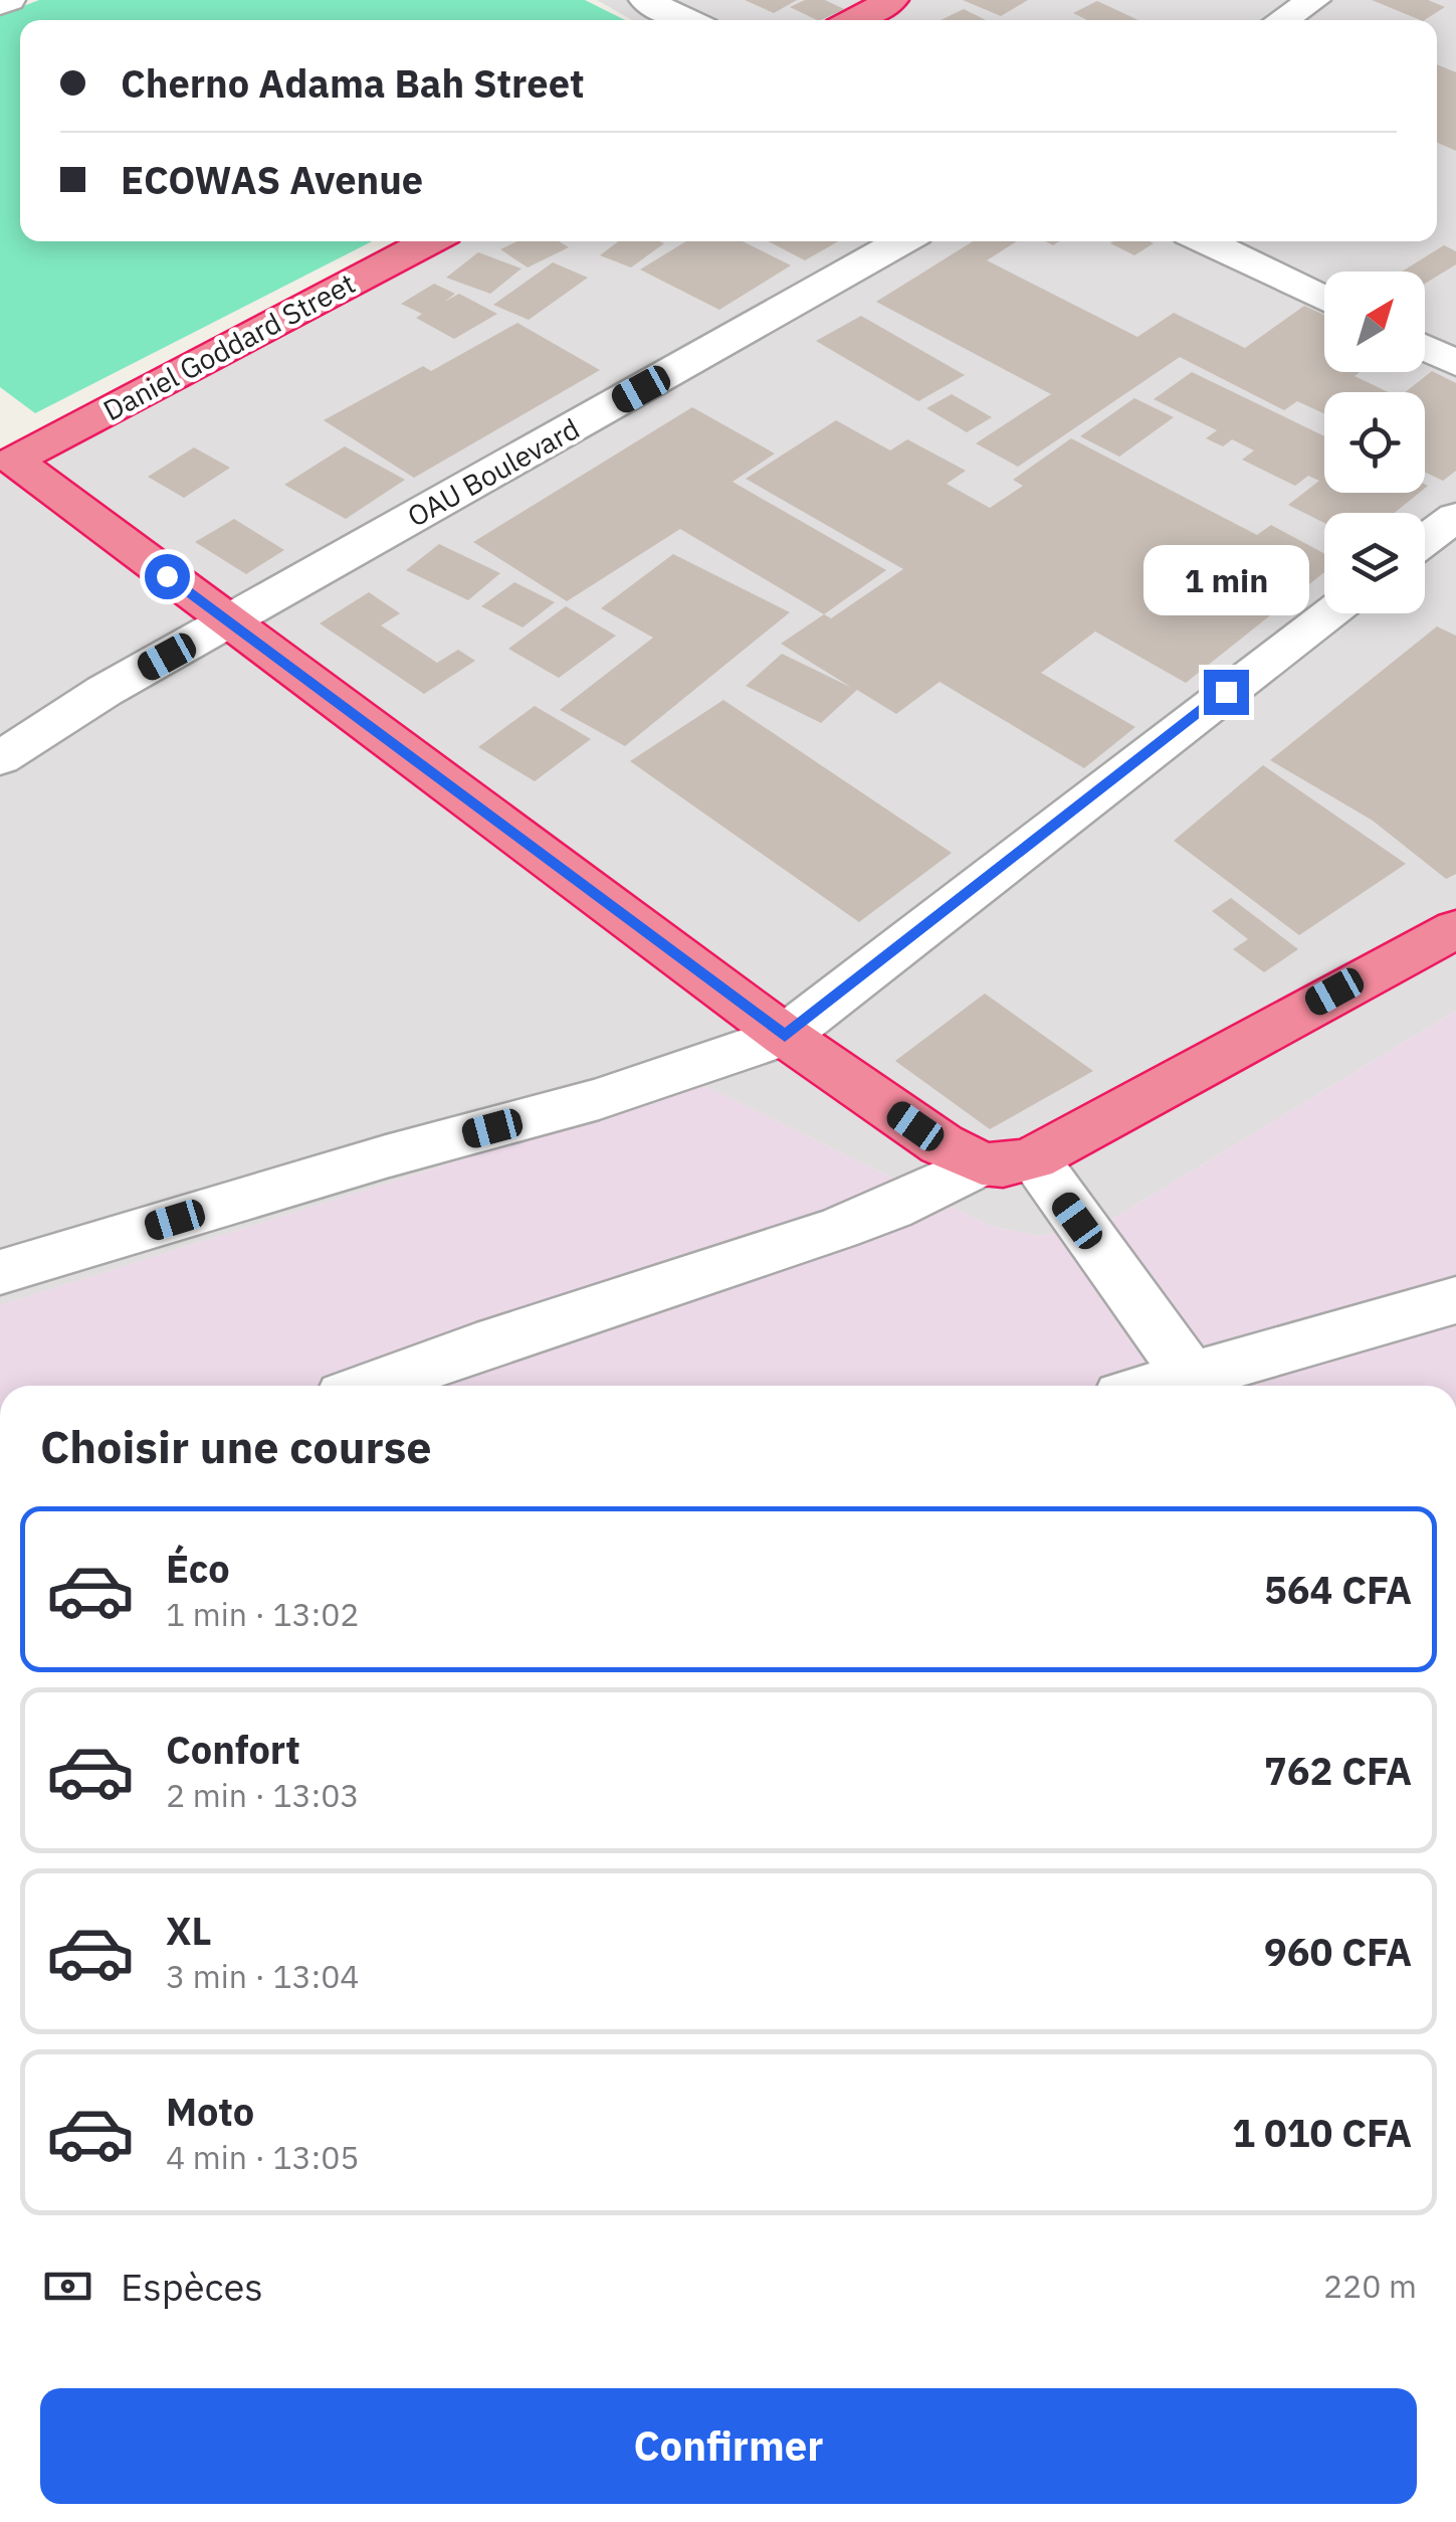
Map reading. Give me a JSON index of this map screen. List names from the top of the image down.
{
  "streets": {
    "highway": ["Daniel Goddard Street"],
    "street": ["OAU Boulevard"]
  },
  "north": "top right",
  "page": {
    "banner": ["Cherno Adama Bah Street", "ECOWAS Avenue"],
    "bubble": "1 min",
    "heading": "Choisir une course",
    "list": [
      {
        "name": "Éco",
        "note": "1 min · 13:02",
        "value": "564 CFA"
      },
      {
        "name": "Confort",
        "note": "2 min · 13:03",
        "value": "762 CFA"
      },
      {
        "name": "XL",
        "note": "3 min · 13:04",
        "value": "960 CFA"
      },
      {
        "name": "Moto",
        "note": "4 min · 13:05",
        "value": "1 010 CFA"
      }
    ],
    "pay": ["Espèces", "220 m"],
    "buttons": "Confirmer"
  }
}
